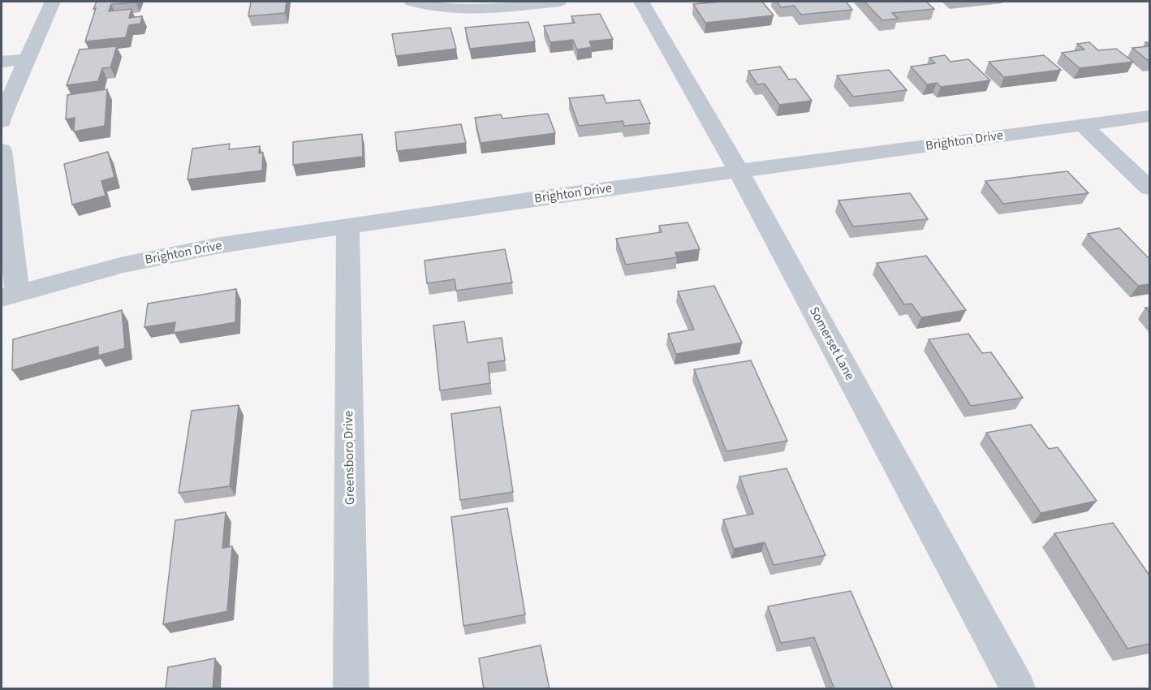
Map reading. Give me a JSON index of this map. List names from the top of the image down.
{
  "streets": {
    "street": ["Brighton Drive", "Somerset Lane", "Greensboro Drive"]
  },
  "crossings": [
    ["Brighton Drive", "Somerset Lane"],
    ["Brighton Drive", "Greensboro Drive"]
  ]
}
